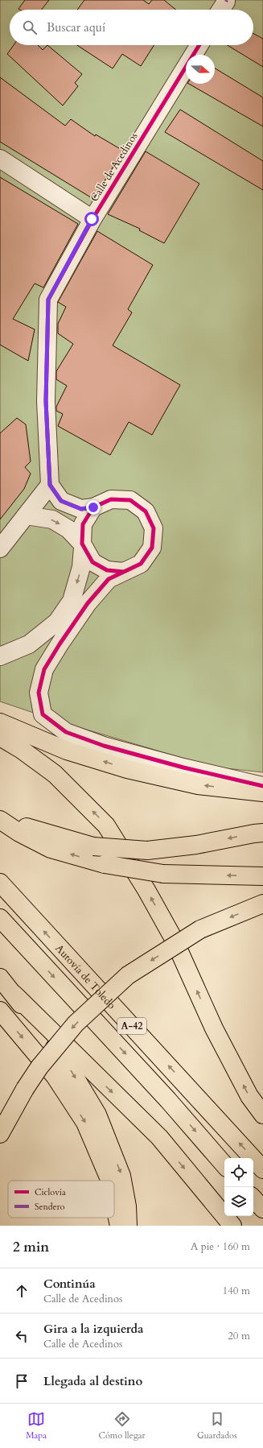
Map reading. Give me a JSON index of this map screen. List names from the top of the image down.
{
  "streets": {
    "highway": ["Autovía de Toledo", "A-42"],
    "street": ["Calle de Acedinos"]
  },
  "legend": ["Ciclovía", "Sendero"],
  "north": "right",
  "page": {
    "search": "Buscar aquí",
    "heading": ["2 min", "A pie · 160 m"],
    "list": [
      ["Continúa", "Calle de Acedinos", "140 m"],
      ["Gira a la izquierda", "Calle de Acedinos", "20 m"],
      "Llegada al destino"
    ],
    "nav": ["Mapa", "Cómo llegar", "Guardados"]
  }
}
